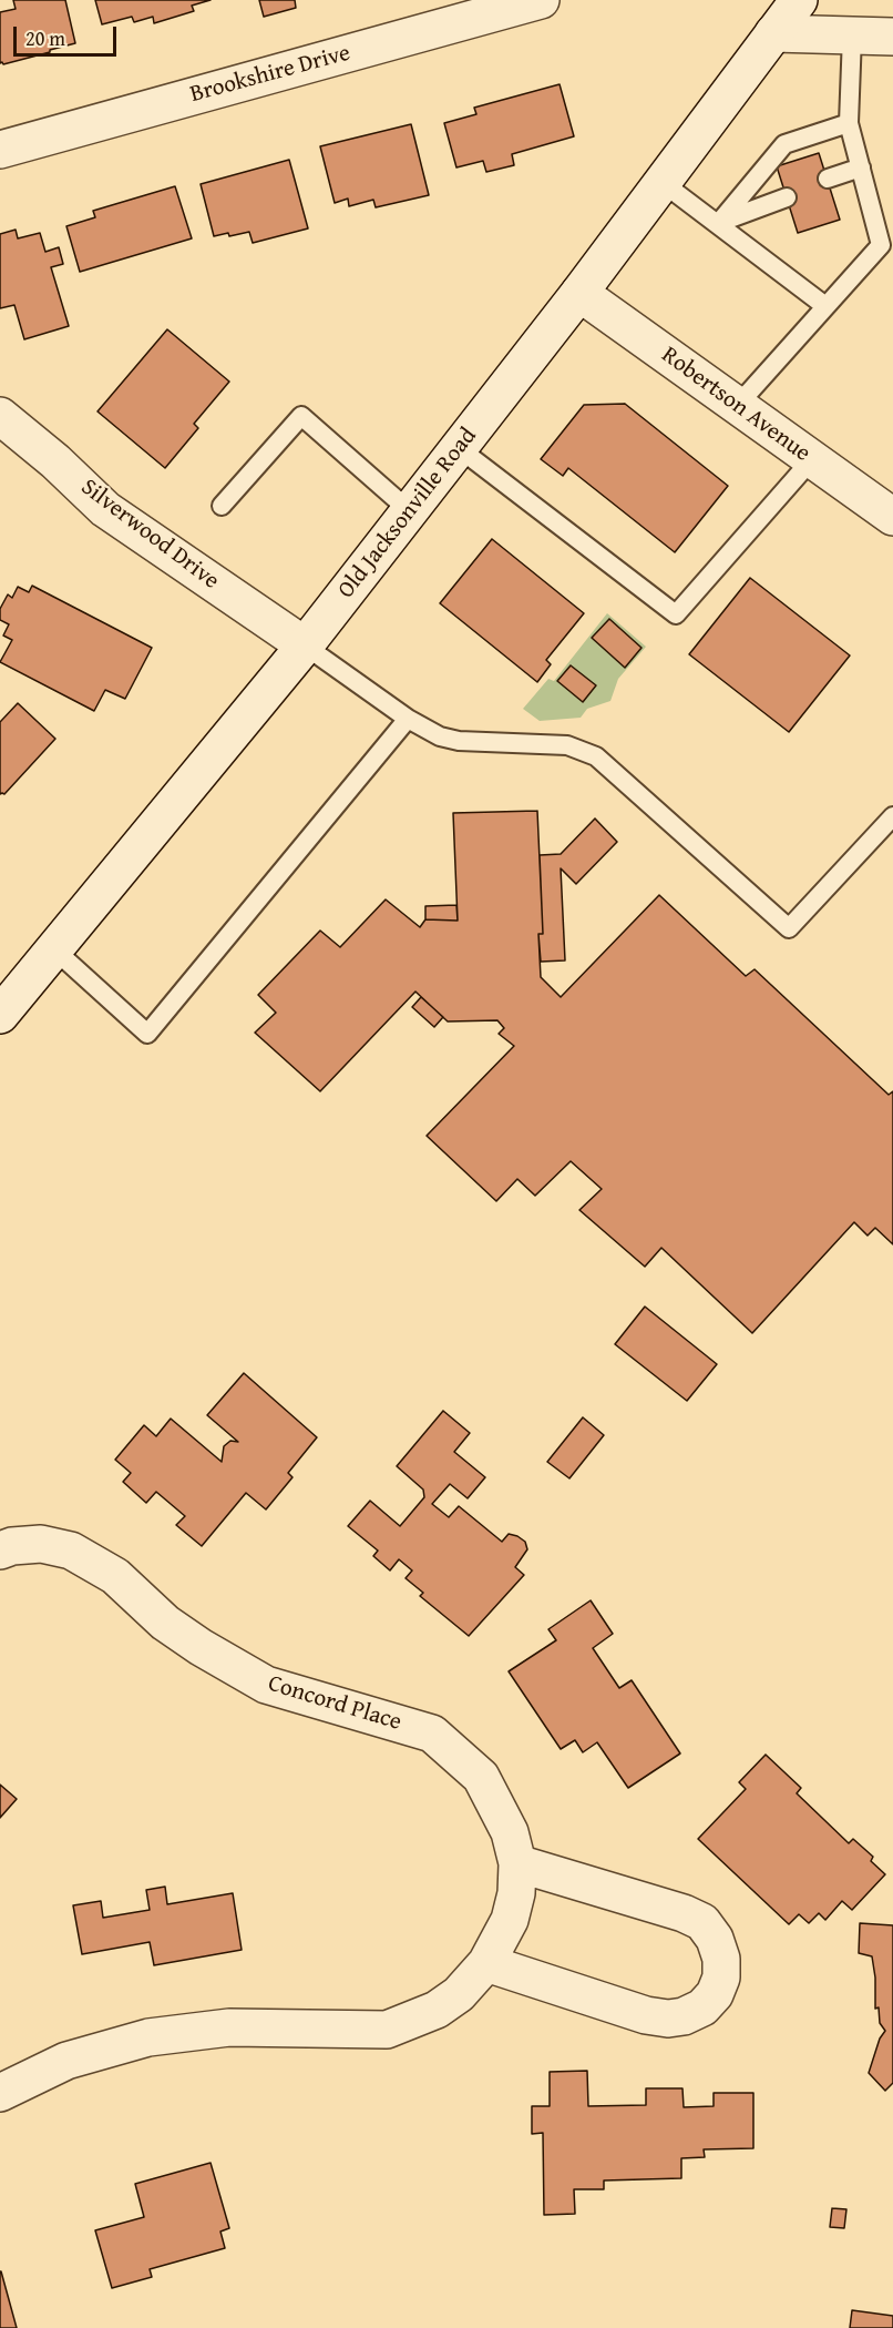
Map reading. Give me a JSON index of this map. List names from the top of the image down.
{
  "streets": {
    "street": [
      "Brookshire Drive",
      "Robertson Avenue",
      "Old Jacksonville Road",
      "Silverwood Drive",
      "Concord Place"
    ]
  },
  "crossings": [
    ["Robertson Avenue", "Old Jacksonville Road"],
    ["Old Jacksonville Road", "Silverwood Drive"]
  ],
  "scale_bar": "20 m"
}
